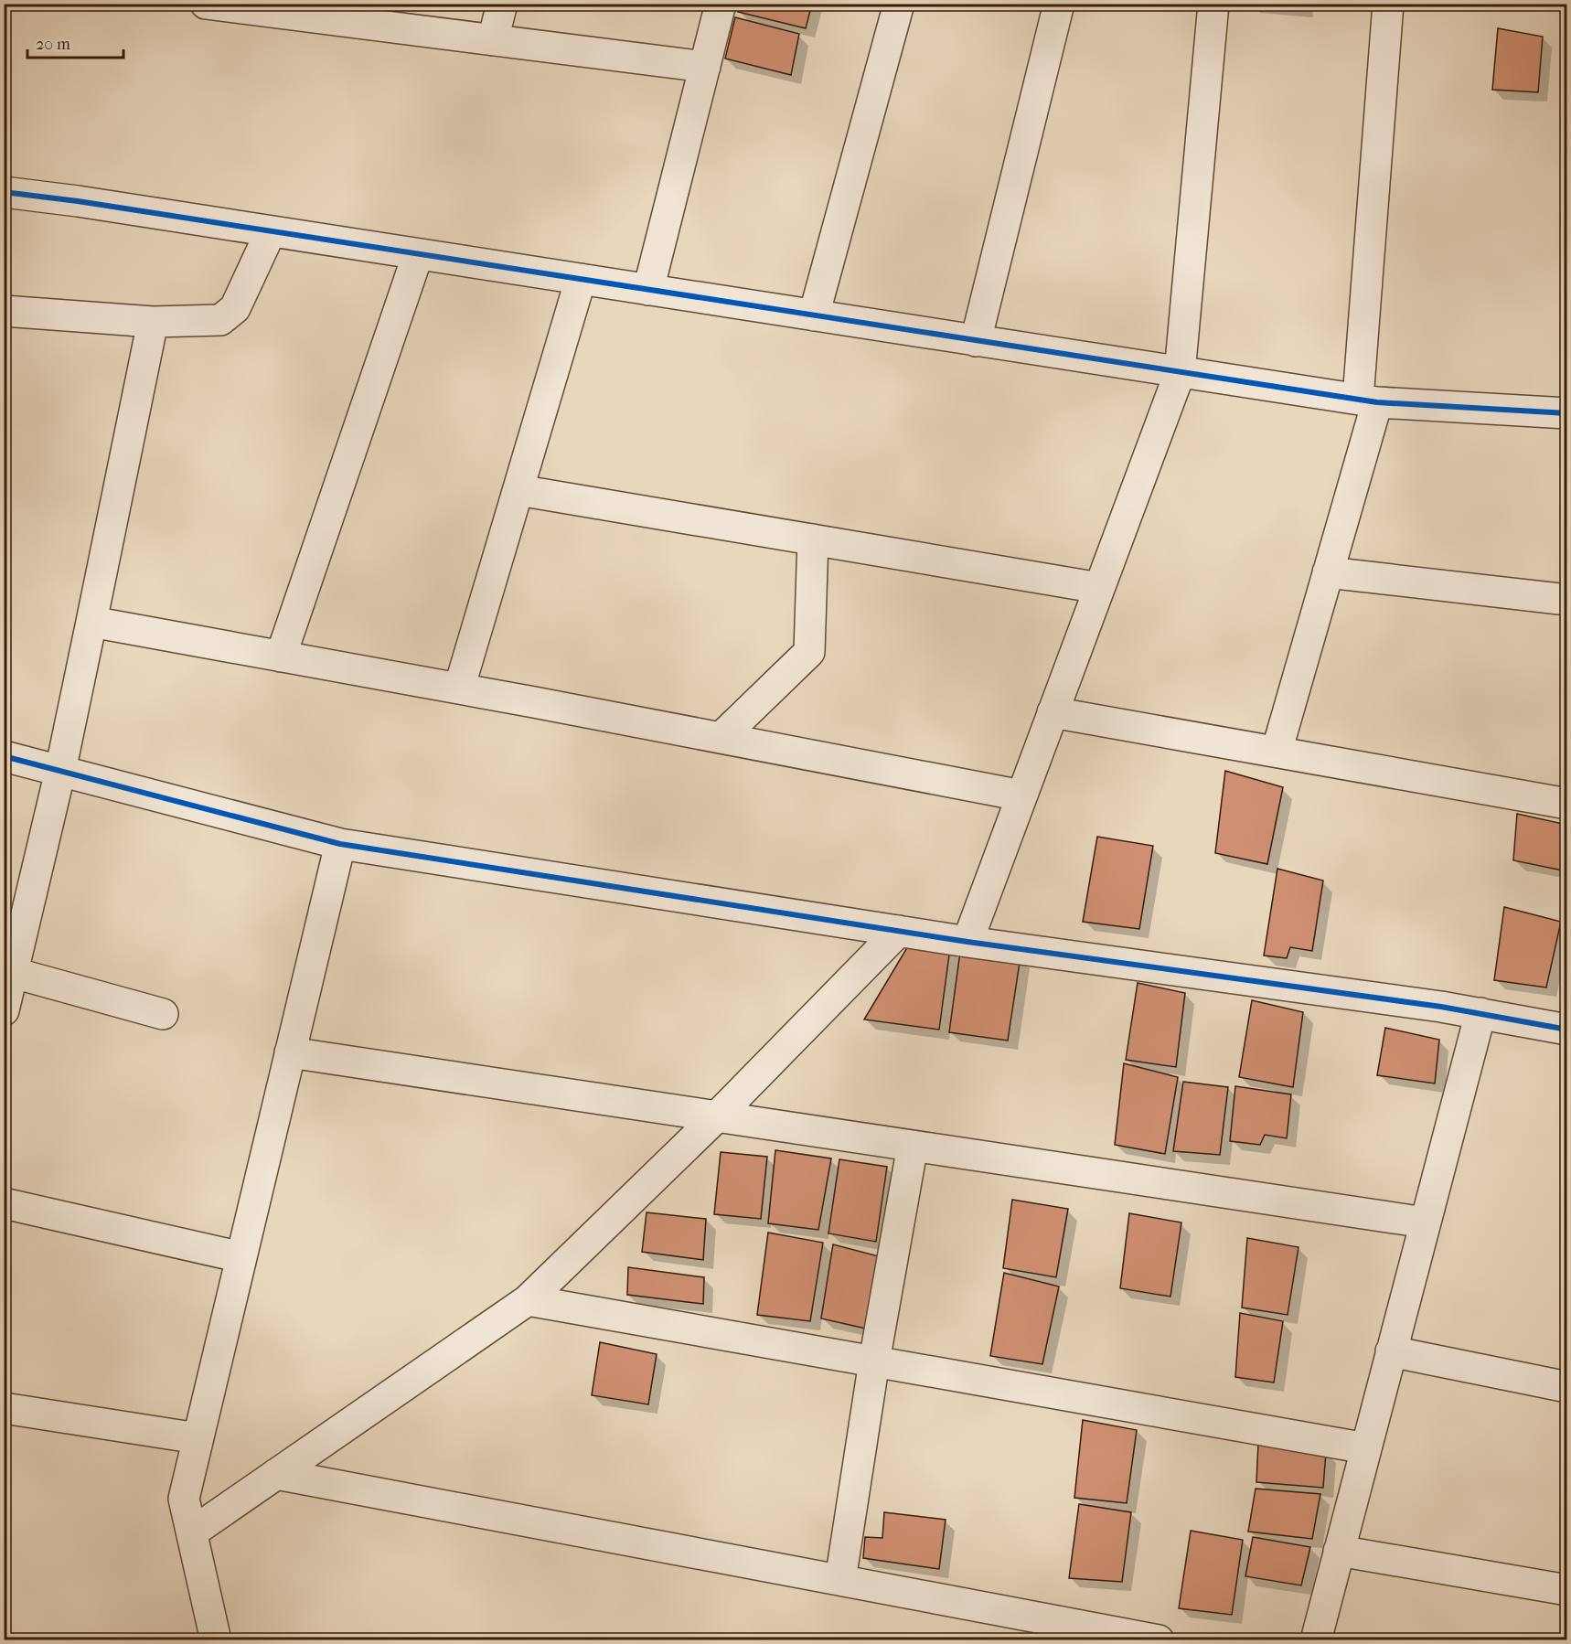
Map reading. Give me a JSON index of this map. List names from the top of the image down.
{
  "scale_bar": "20 m"
}
